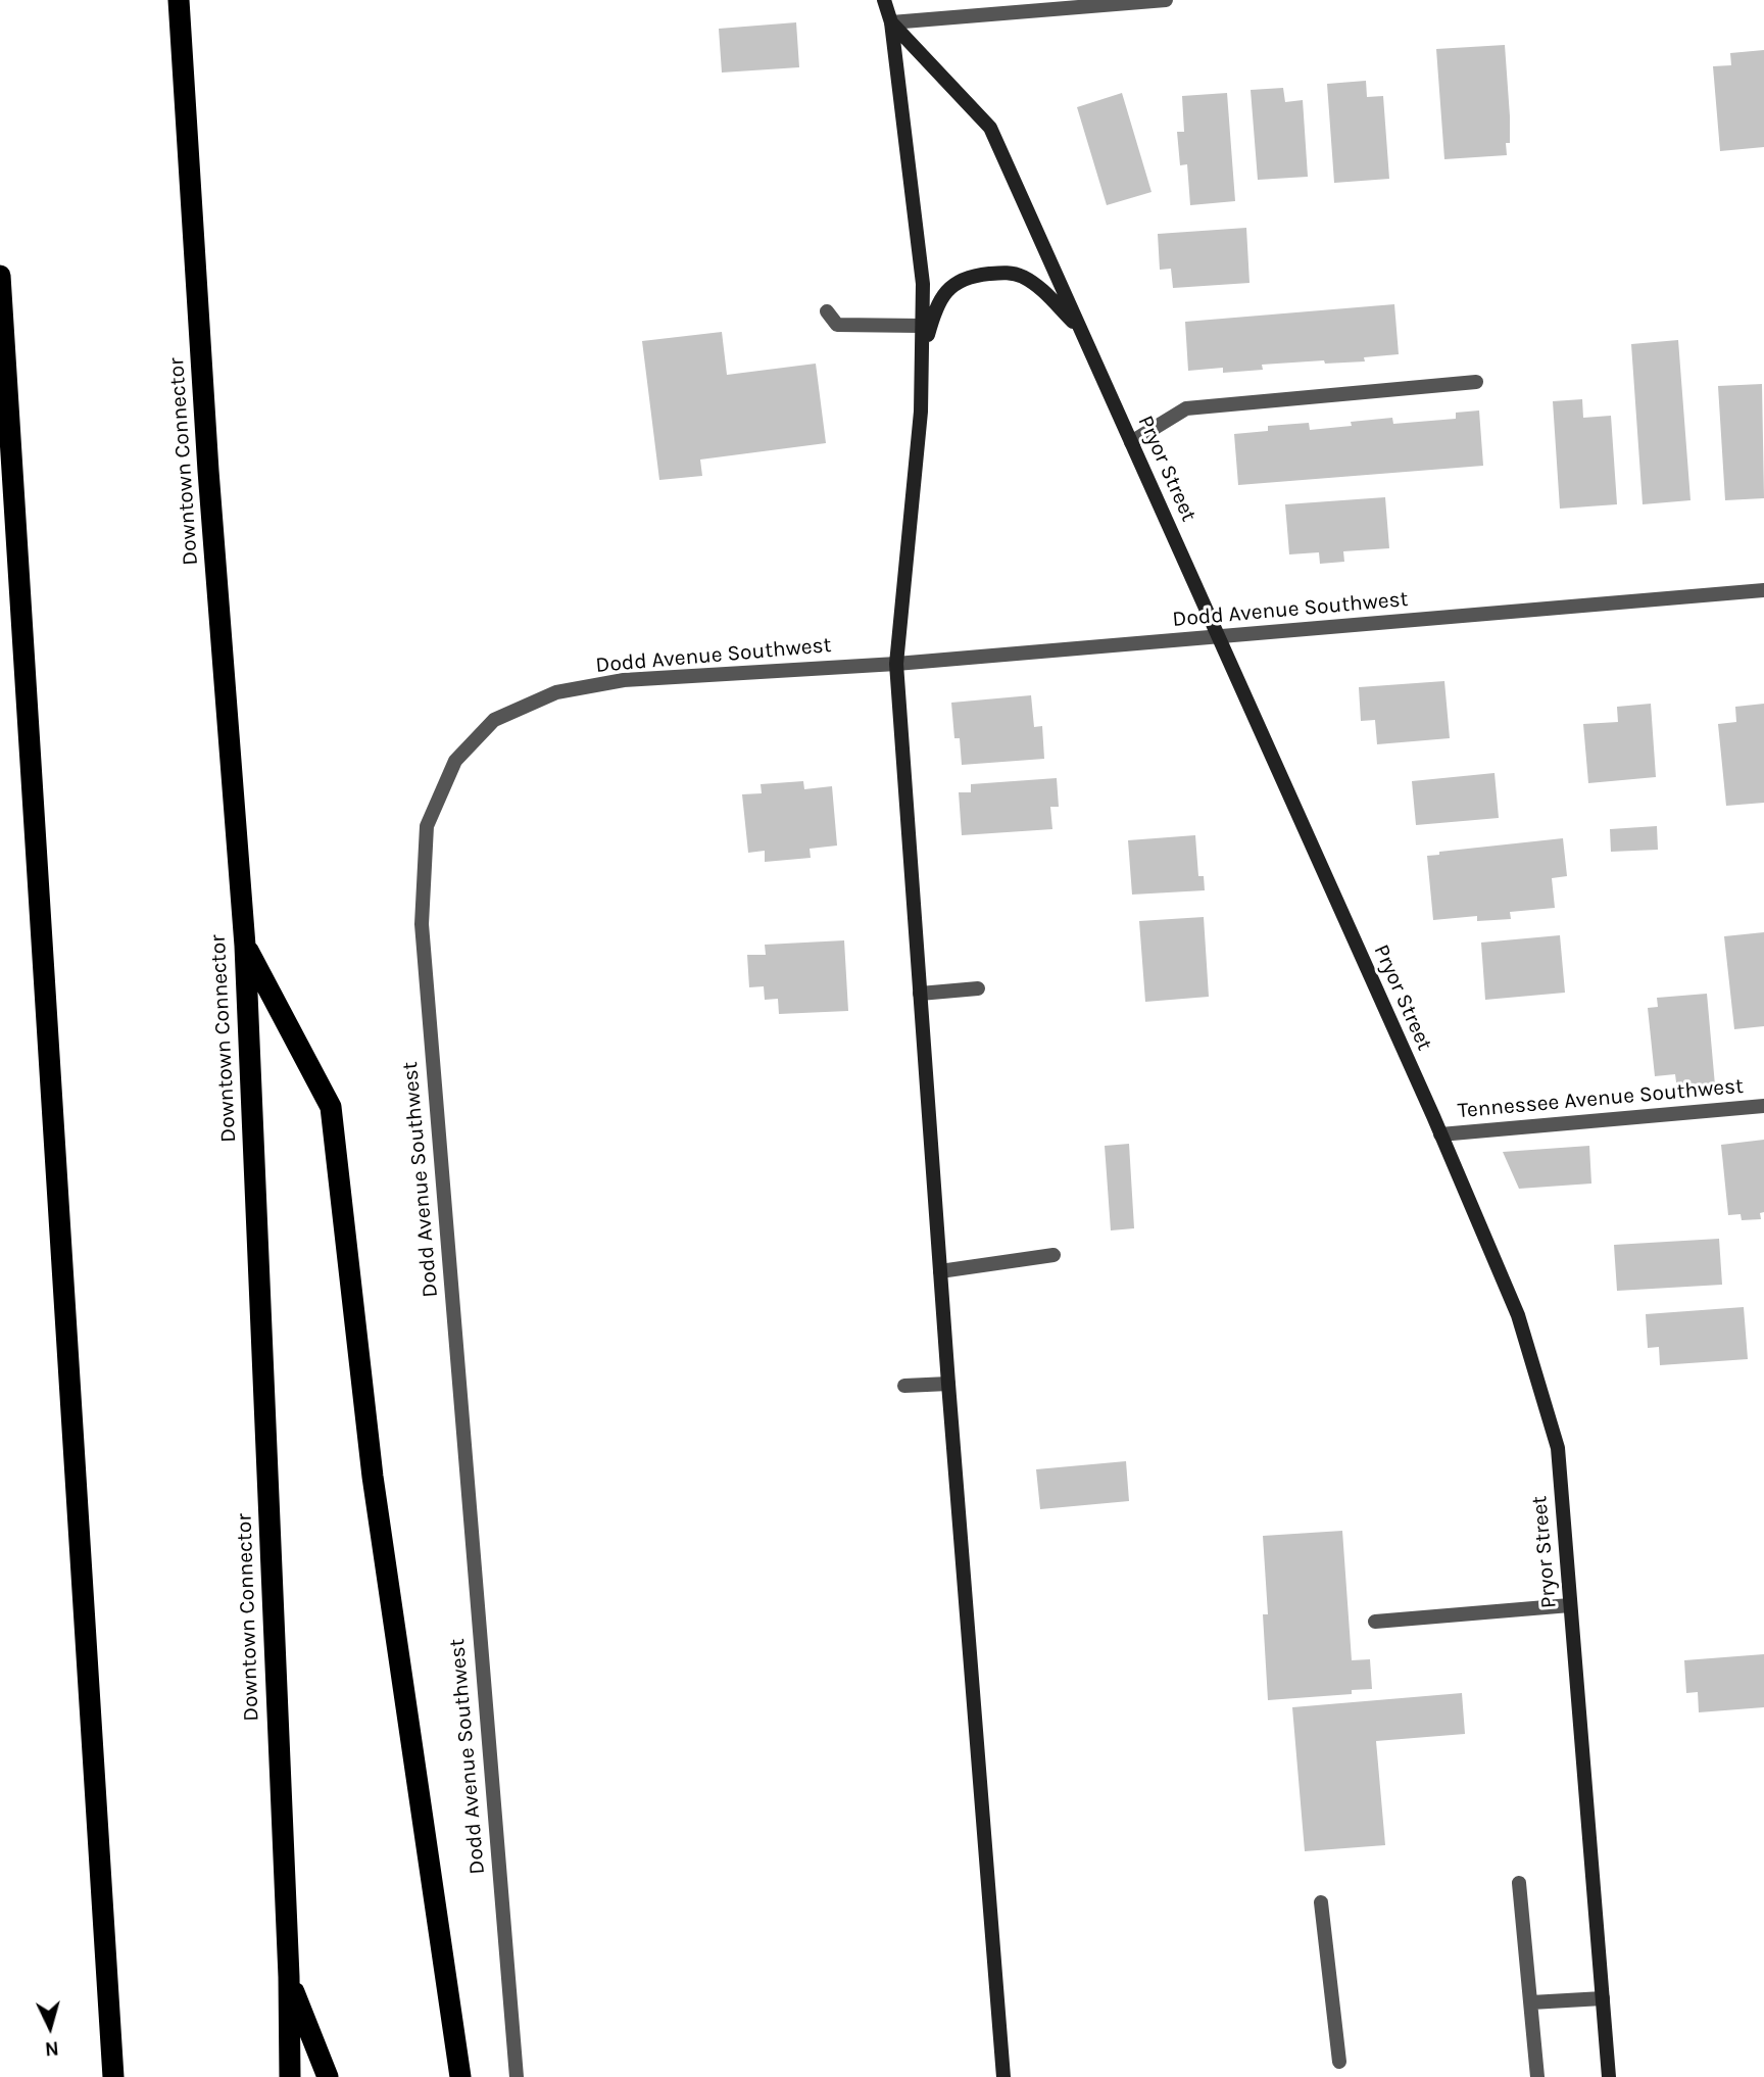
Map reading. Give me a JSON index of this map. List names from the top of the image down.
{
  "streets": {
    "highway": ["Downtown Connector"],
    "main road": ["Pryor Street"],
    "street": ["Dodd Avenue Southwest", "Tennessee Avenue Southwest"]
  },
  "crossings": [
    ["Pryor Street", "Dodd Avenue Southwest"],
    ["Pryor Street", "Tennessee Avenue Southwest"]
  ],
  "north": "bottom"
}
